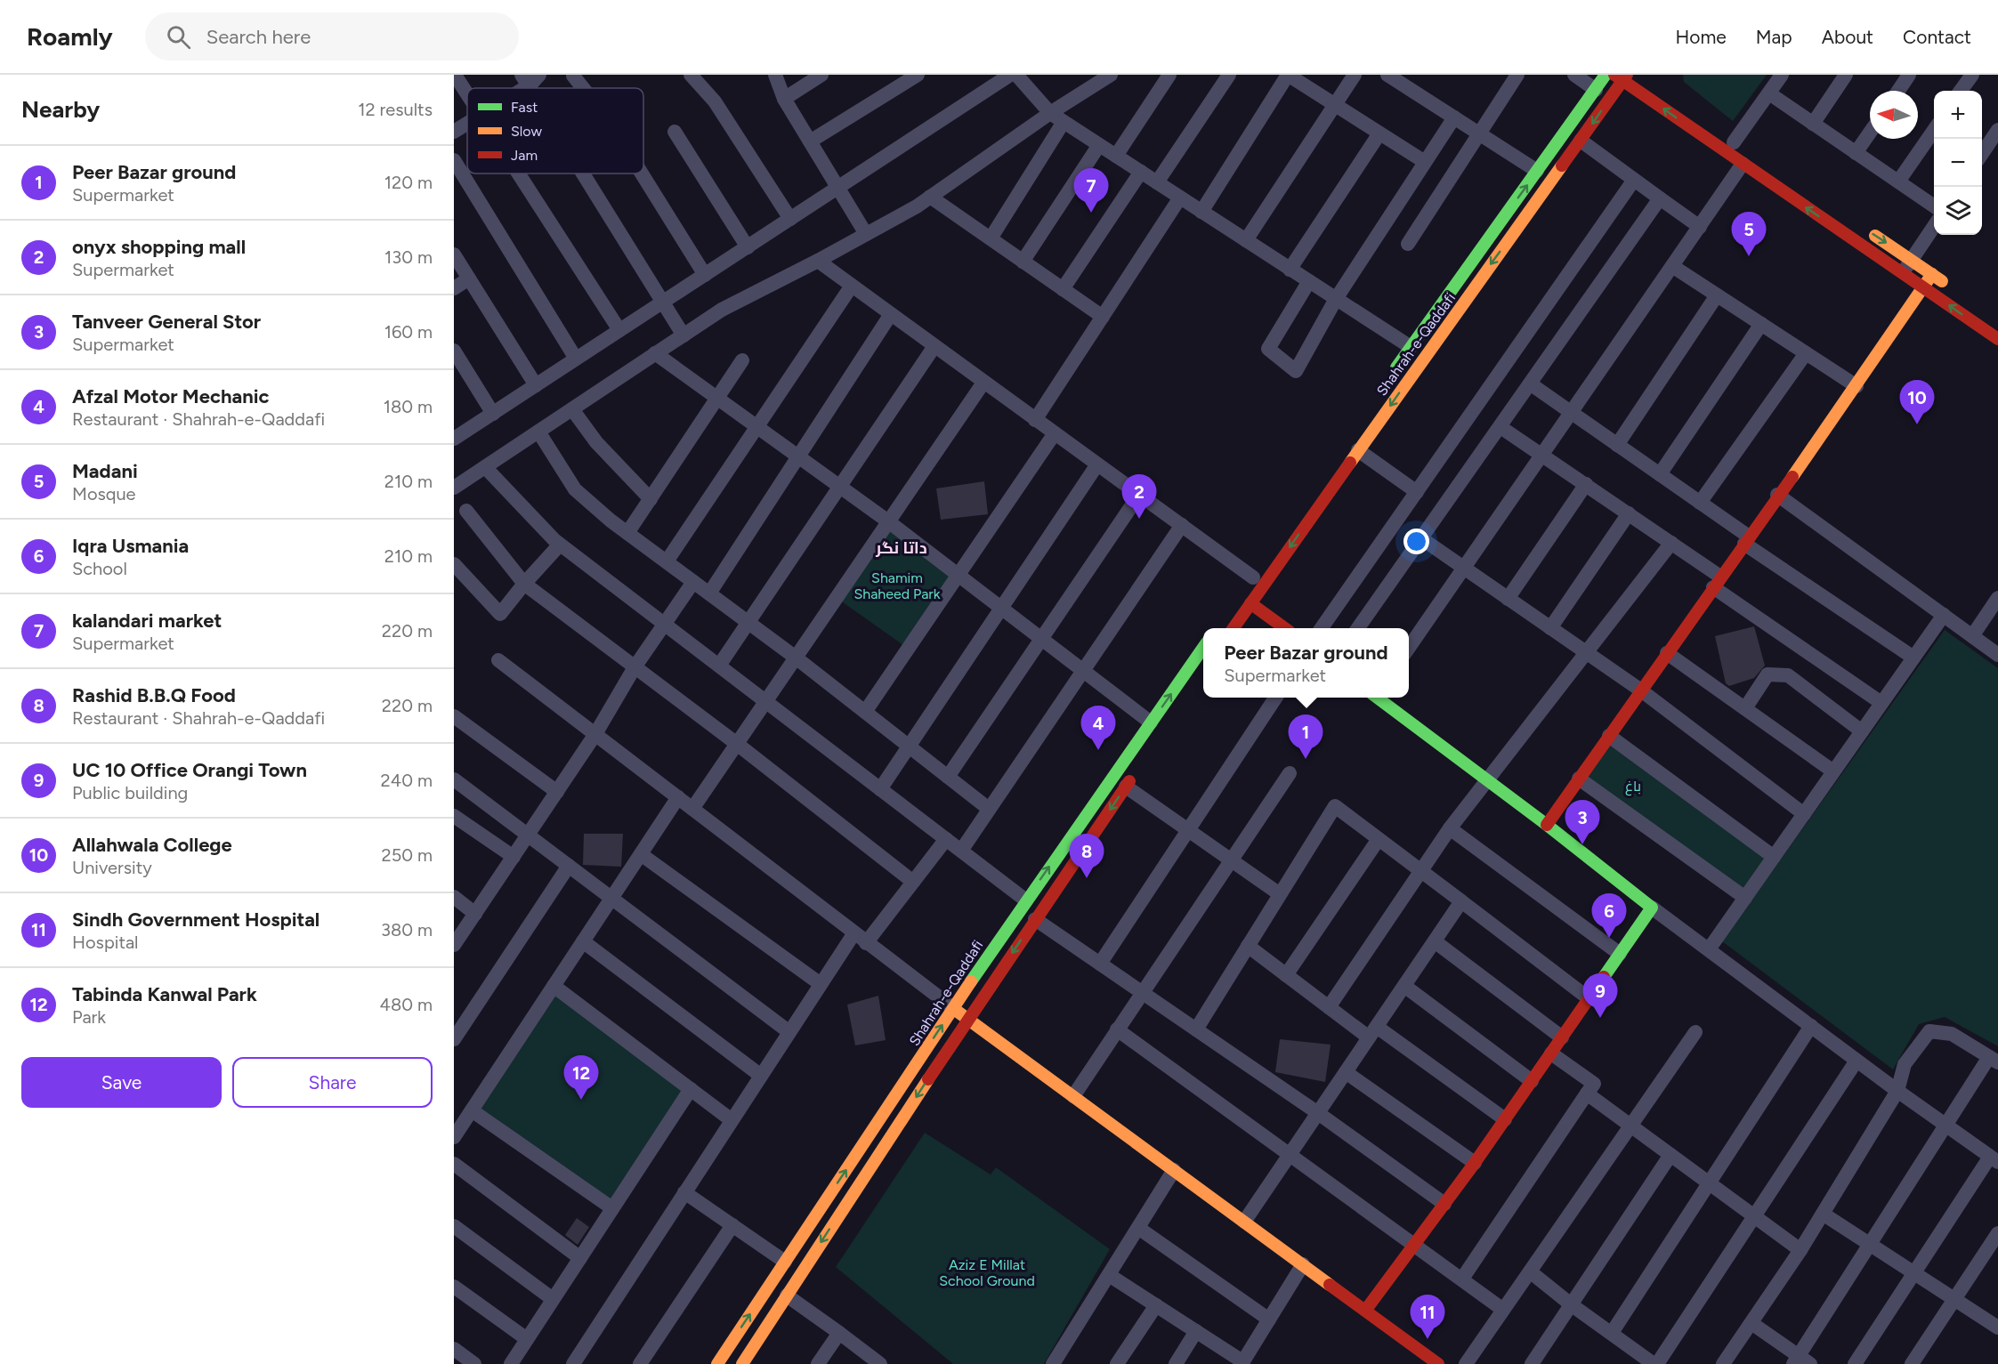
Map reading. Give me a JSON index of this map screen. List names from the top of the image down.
{
  "streets": {
    "main road": ["Shahrah-e-Qaddafi"]
  },
  "districts": ["داتا نگر"],
  "parks": ["Shamim Shaheed Park", "باغ", "Aziz E Millat School Ground"],
  "legend": ["Fast", "Slow", "Jam"],
  "north": "left",
  "page": {
    "header": "Roamly",
    "search": "Search here",
    "nav": [
      "Home",
      "Map",
      "About",
      "Contact"
    ],
    "heading": ["Nearby", "12 results"],
    "map_buttons": ["+", "−"],
    "list": [
      {
        "mark": "1",
        "name": "Peer Bazar ground",
        "note": "Supermarket",
        "value": "120 m"
      },
      {
        "mark": "2",
        "name": "onyx shopping mall",
        "note": "Supermarket",
        "value": "130 m"
      },
      {
        "mark": "3",
        "name": "Tanveer General Stor",
        "note": "Supermarket",
        "value": "160 m"
      },
      {
        "mark": "4",
        "name": "Afzal Motor Mechanic",
        "note": "Restaurant · Shahrah-e-Qaddafi",
        "value": "180 m"
      },
      {
        "mark": "5",
        "name": "Madani",
        "note": "Mosque",
        "value": "210 m"
      },
      {
        "mark": "6",
        "name": "Iqra Usmania",
        "note": "School",
        "value": "210 m"
      },
      {
        "mark": "7",
        "name": "kalandari market",
        "note": "Supermarket",
        "value": "220 m"
      },
      {
        "mark": "8",
        "name": "Rashid B.B.Q Food",
        "note": "Restaurant · Shahrah-e-Qaddafi",
        "value": "220 m"
      },
      {
        "mark": "9",
        "name": "UC 10 Office Orangi Town",
        "note": "Public building",
        "value": "240 m"
      },
      {
        "mark": "10",
        "name": "Allahwala College",
        "note": "University",
        "value": "250 m"
      },
      {
        "mark": "11",
        "name": "Sindh Government Hospital",
        "note": "Hospital",
        "value": "380 m"
      },
      {
        "mark": "12",
        "name": "Tabinda Kanwal Park",
        "note": "Park",
        "value": "480 m"
      }
    ],
    "pins": [
      "7",
      "5",
      "10",
      "2",
      "4",
      "1",
      "3",
      "8",
      "6",
      "9",
      "12",
      "11"
    ],
    "popup": ["Peer Bazar ground", "Supermarket"],
    "buttons": ["Save", "Share"]
  }
}
